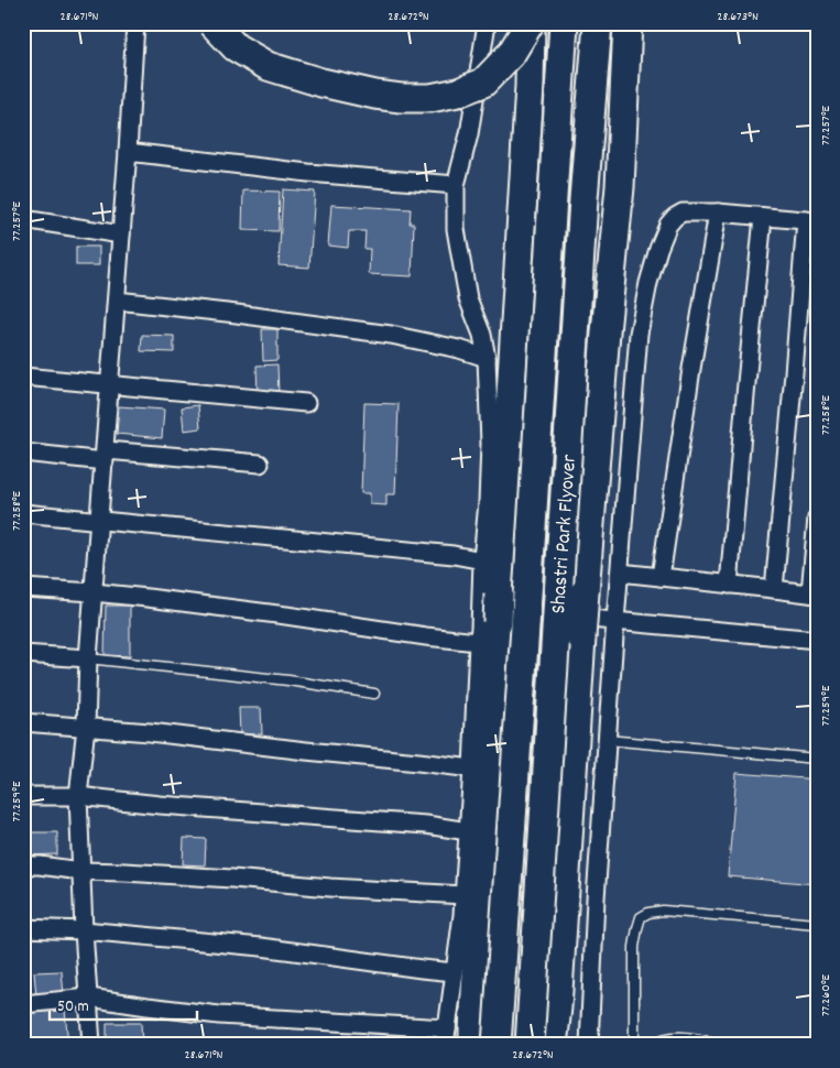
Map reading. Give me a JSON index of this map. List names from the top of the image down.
{
  "streets": {
    "highway": ["Shastri Park Flyover"]
  },
  "scale_bar": "50 m",
  "coordinates": [
    "28.671°N",
    "28.672°N",
    "28.673°N",
    "77.257°E",
    "77.258°E",
    "77.259°E",
    "77.260°E"
  ]
}
